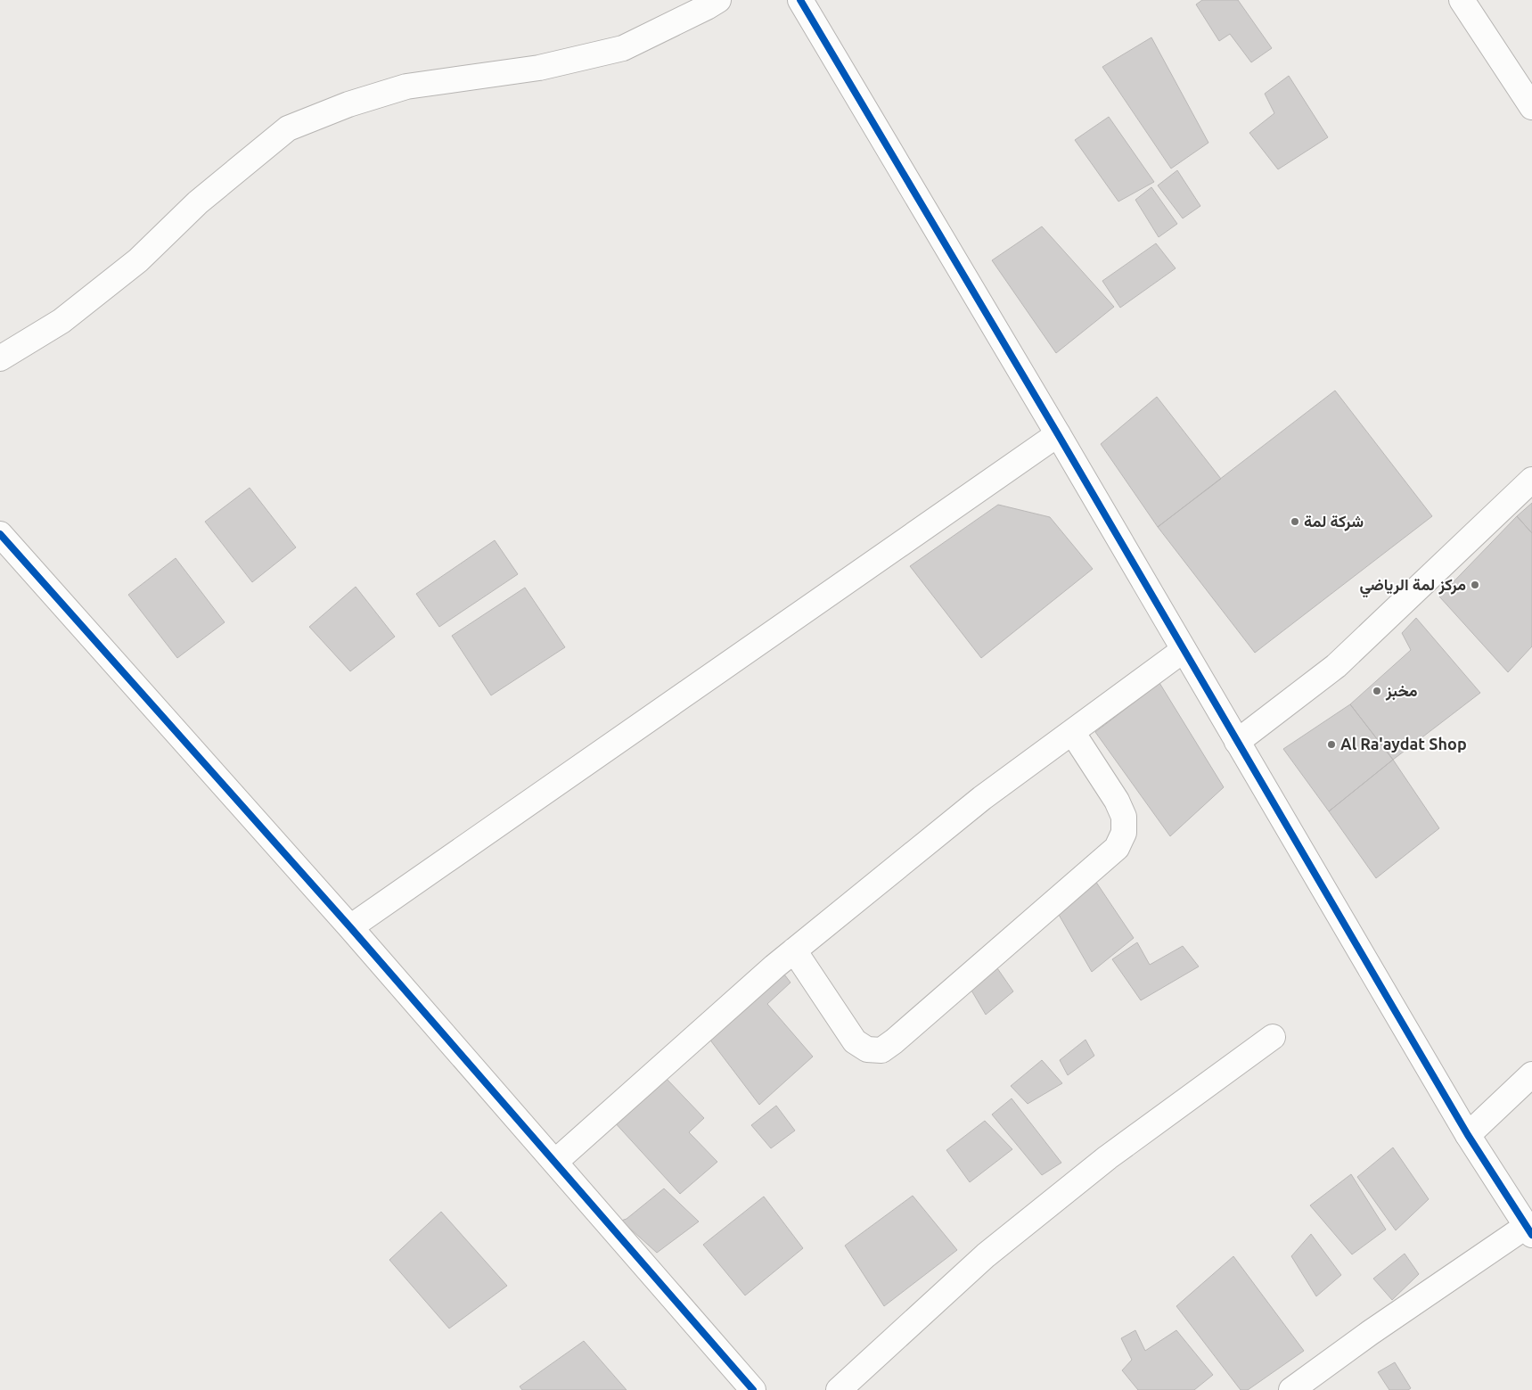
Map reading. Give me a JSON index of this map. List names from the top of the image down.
{
  "places": [
    "شركة لمة",
    "مركز لمة الرياضي",
    "مخبز",
    "Al Ra'aydat Shop"
  ]
}
